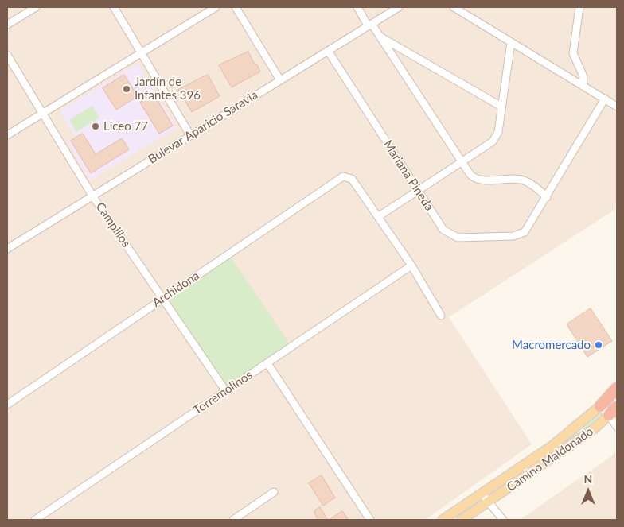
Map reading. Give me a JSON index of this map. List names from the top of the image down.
{
  "streets": {
    "main road": ["Camino Maldonado"],
    "street": [
      "Bulevar Aparicio Saravia",
      "Mariana Pineda",
      "Campillos",
      "Archidona",
      "Torremolinos"
    ]
  },
  "crossings": [
    ["Bulevar Aparicio Saravia", "Mariana Pineda"],
    ["Bulevar Aparicio Saravia", "Campillos"],
    ["Campillos", "Archidona"],
    ["Campillos", "Torremolinos"]
  ],
  "places": ["Jardín de Infantes 396", "Liceo 77", "Macromercado"],
  "north": "top"
}
